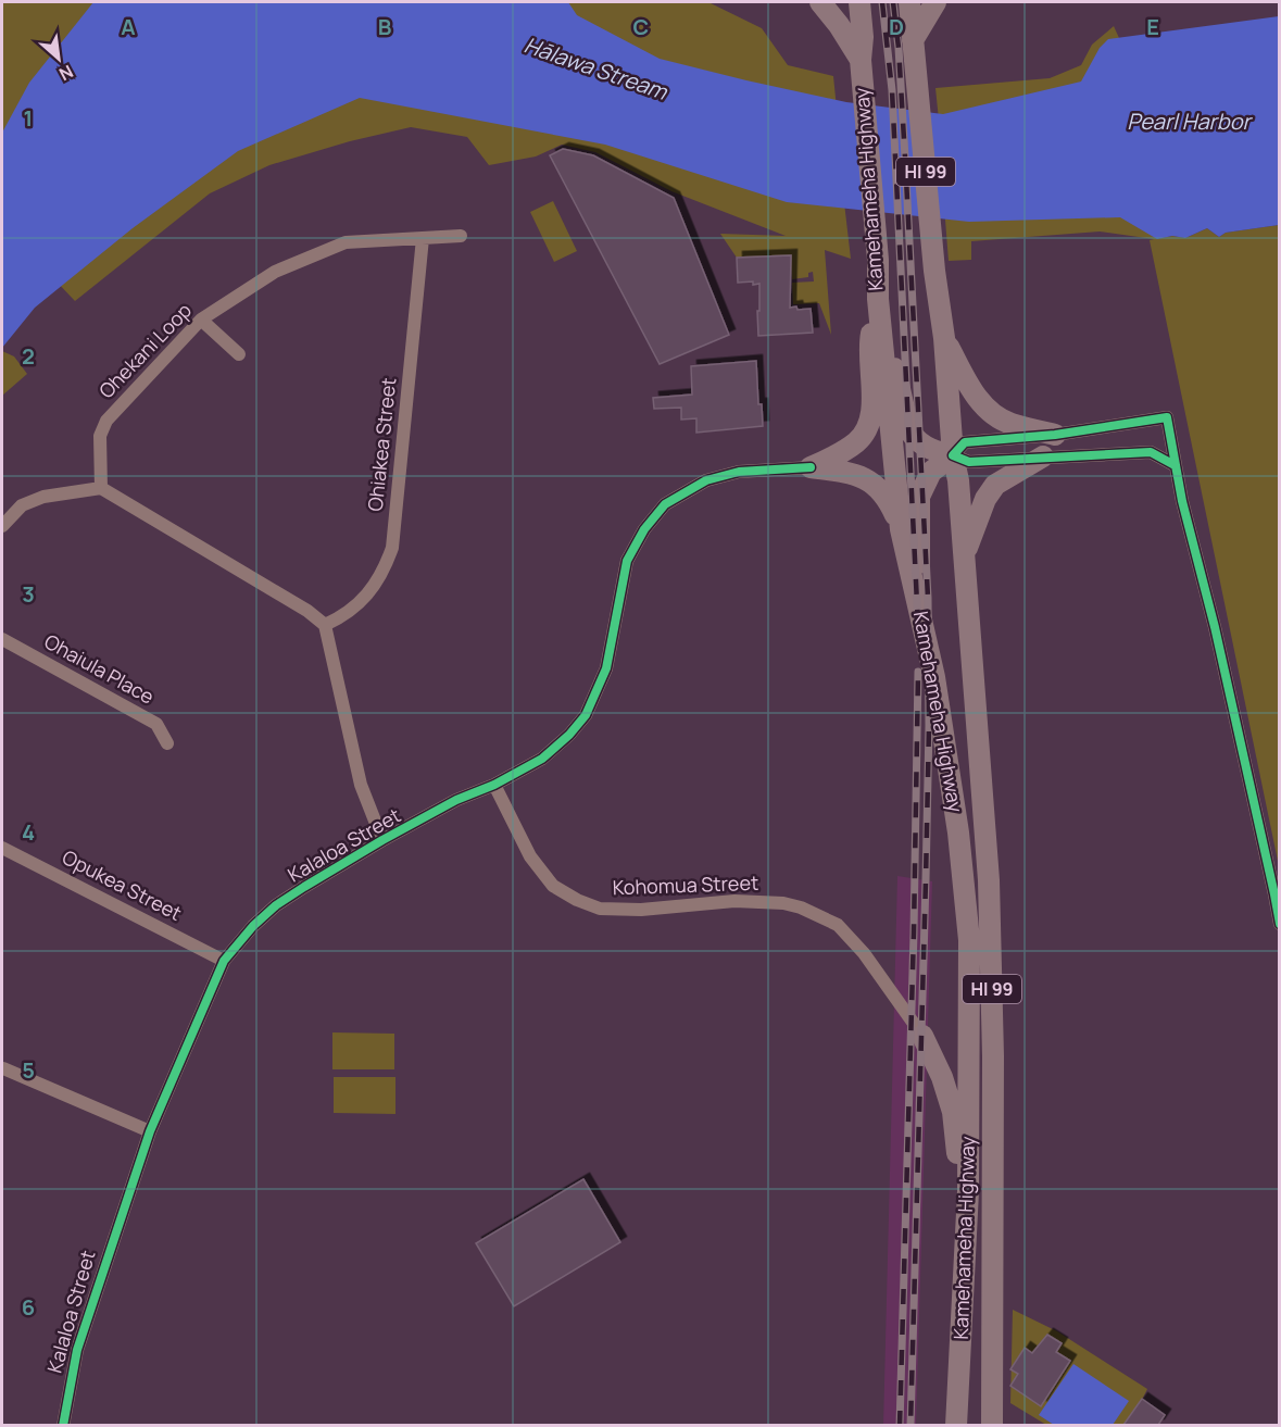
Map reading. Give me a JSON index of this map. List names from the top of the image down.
{
  "streets": {
    "main road": ["HI 99", "Kamehameha Highway"],
    "street": [
      "Ohekani Loop",
      "Ohiakea Street",
      "Ohaiula Place",
      "Kalaloa Street",
      "Opukea Street",
      "Kohomua Street"
    ]
  },
  "crossings": [
    ["Ohekani Loop", "Ohiakea Street"],
    ["Kalaloa Street", "Opukea Street"],
    ["Kalaloa Street", "Kohomua Street"]
  ],
  "water": ["Hālawa Stream", "Pearl Harbor"],
  "north": "bottom right",
  "grid": {
    "columns": [
      "A",
      "B",
      "C",
      "D",
      "E"
    ],
    "rows": [
      "1",
      "2",
      "3",
      "4",
      "5",
      "6"
    ]
  }
}
